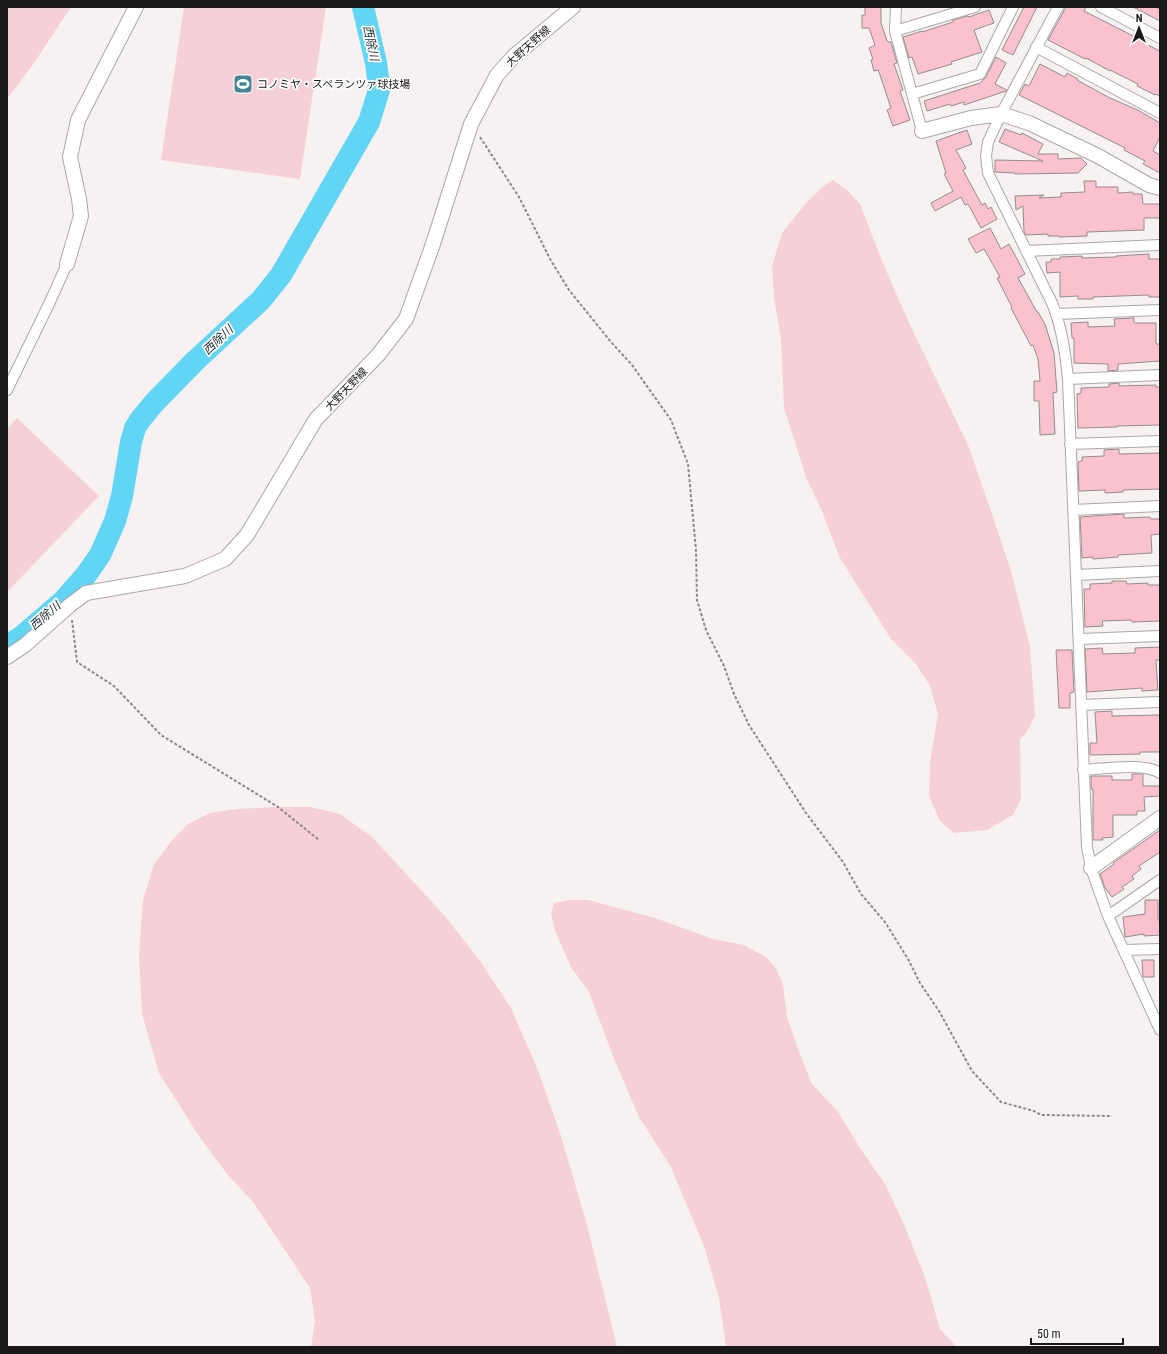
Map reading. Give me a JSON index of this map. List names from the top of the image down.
{
  "streets": {
    "main road": ["大野天野線"]
  },
  "water": ["西除川"],
  "places": {
    "sports": ["コノミヤ・スペランツァ球技場"]
  },
  "scale_bar": "50 m",
  "north": "top"
}
